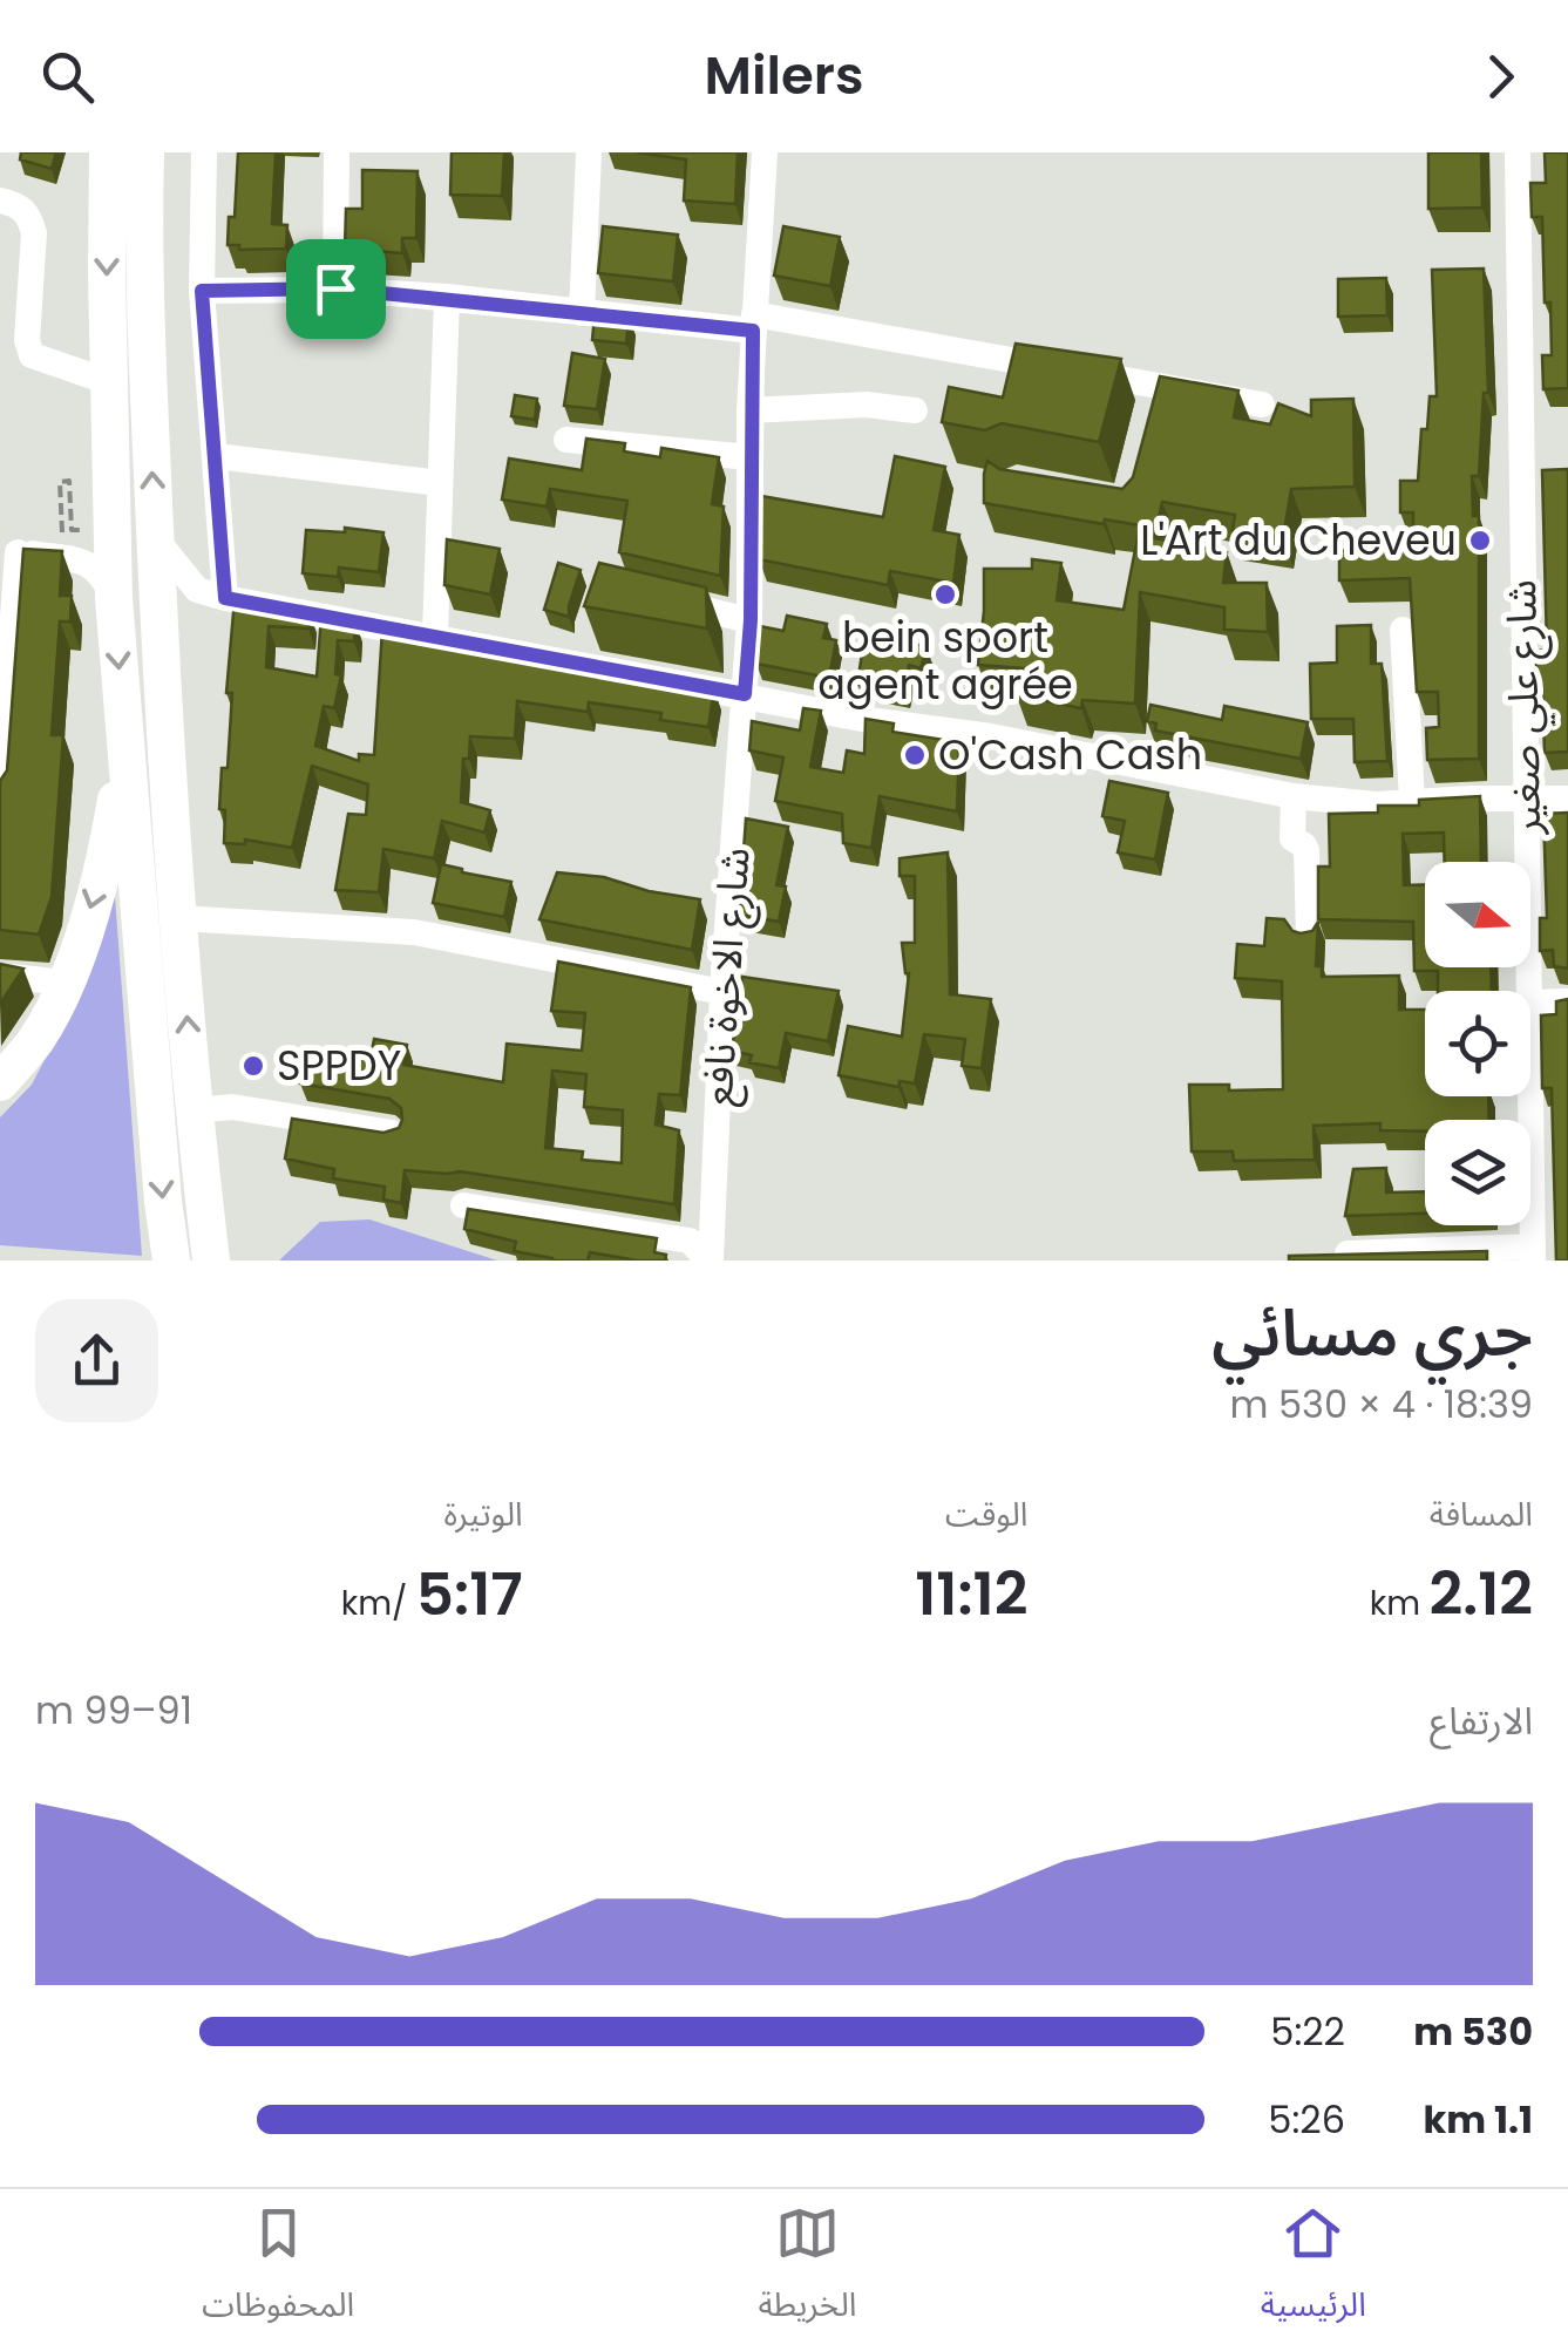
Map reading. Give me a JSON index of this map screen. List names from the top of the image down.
{
  "streets": {
    "street": ["شارع علي صغير", "شارع الاخوة نافع"]
  },
  "places": [
    "L'Art du Cheveu",
    "bein sport agent agrée",
    "O'Cash Cash",
    "SPPDY"
  ],
  "north": "right",
  "page": {
    "header": "Milers",
    "heading": ["جري مسائي", "18:39 · 4 × 530 m"],
    "stats": [
      ["المسافة", "2.12 km"],
      ["الوقت", "11:12"],
      ["الوتيرة", "5:17 /km"]
    ],
    "chart": ["الارتفاع", "91–99 m"],
    "list": [
      {
        "name": "530 m",
        "note": "5:22"
      },
      {
        "name": "1.1 km",
        "note": "5:26"
      }
    ],
    "tabs": ["الرئيسية", "الخريطة", "المحفوظات"]
  }
}
